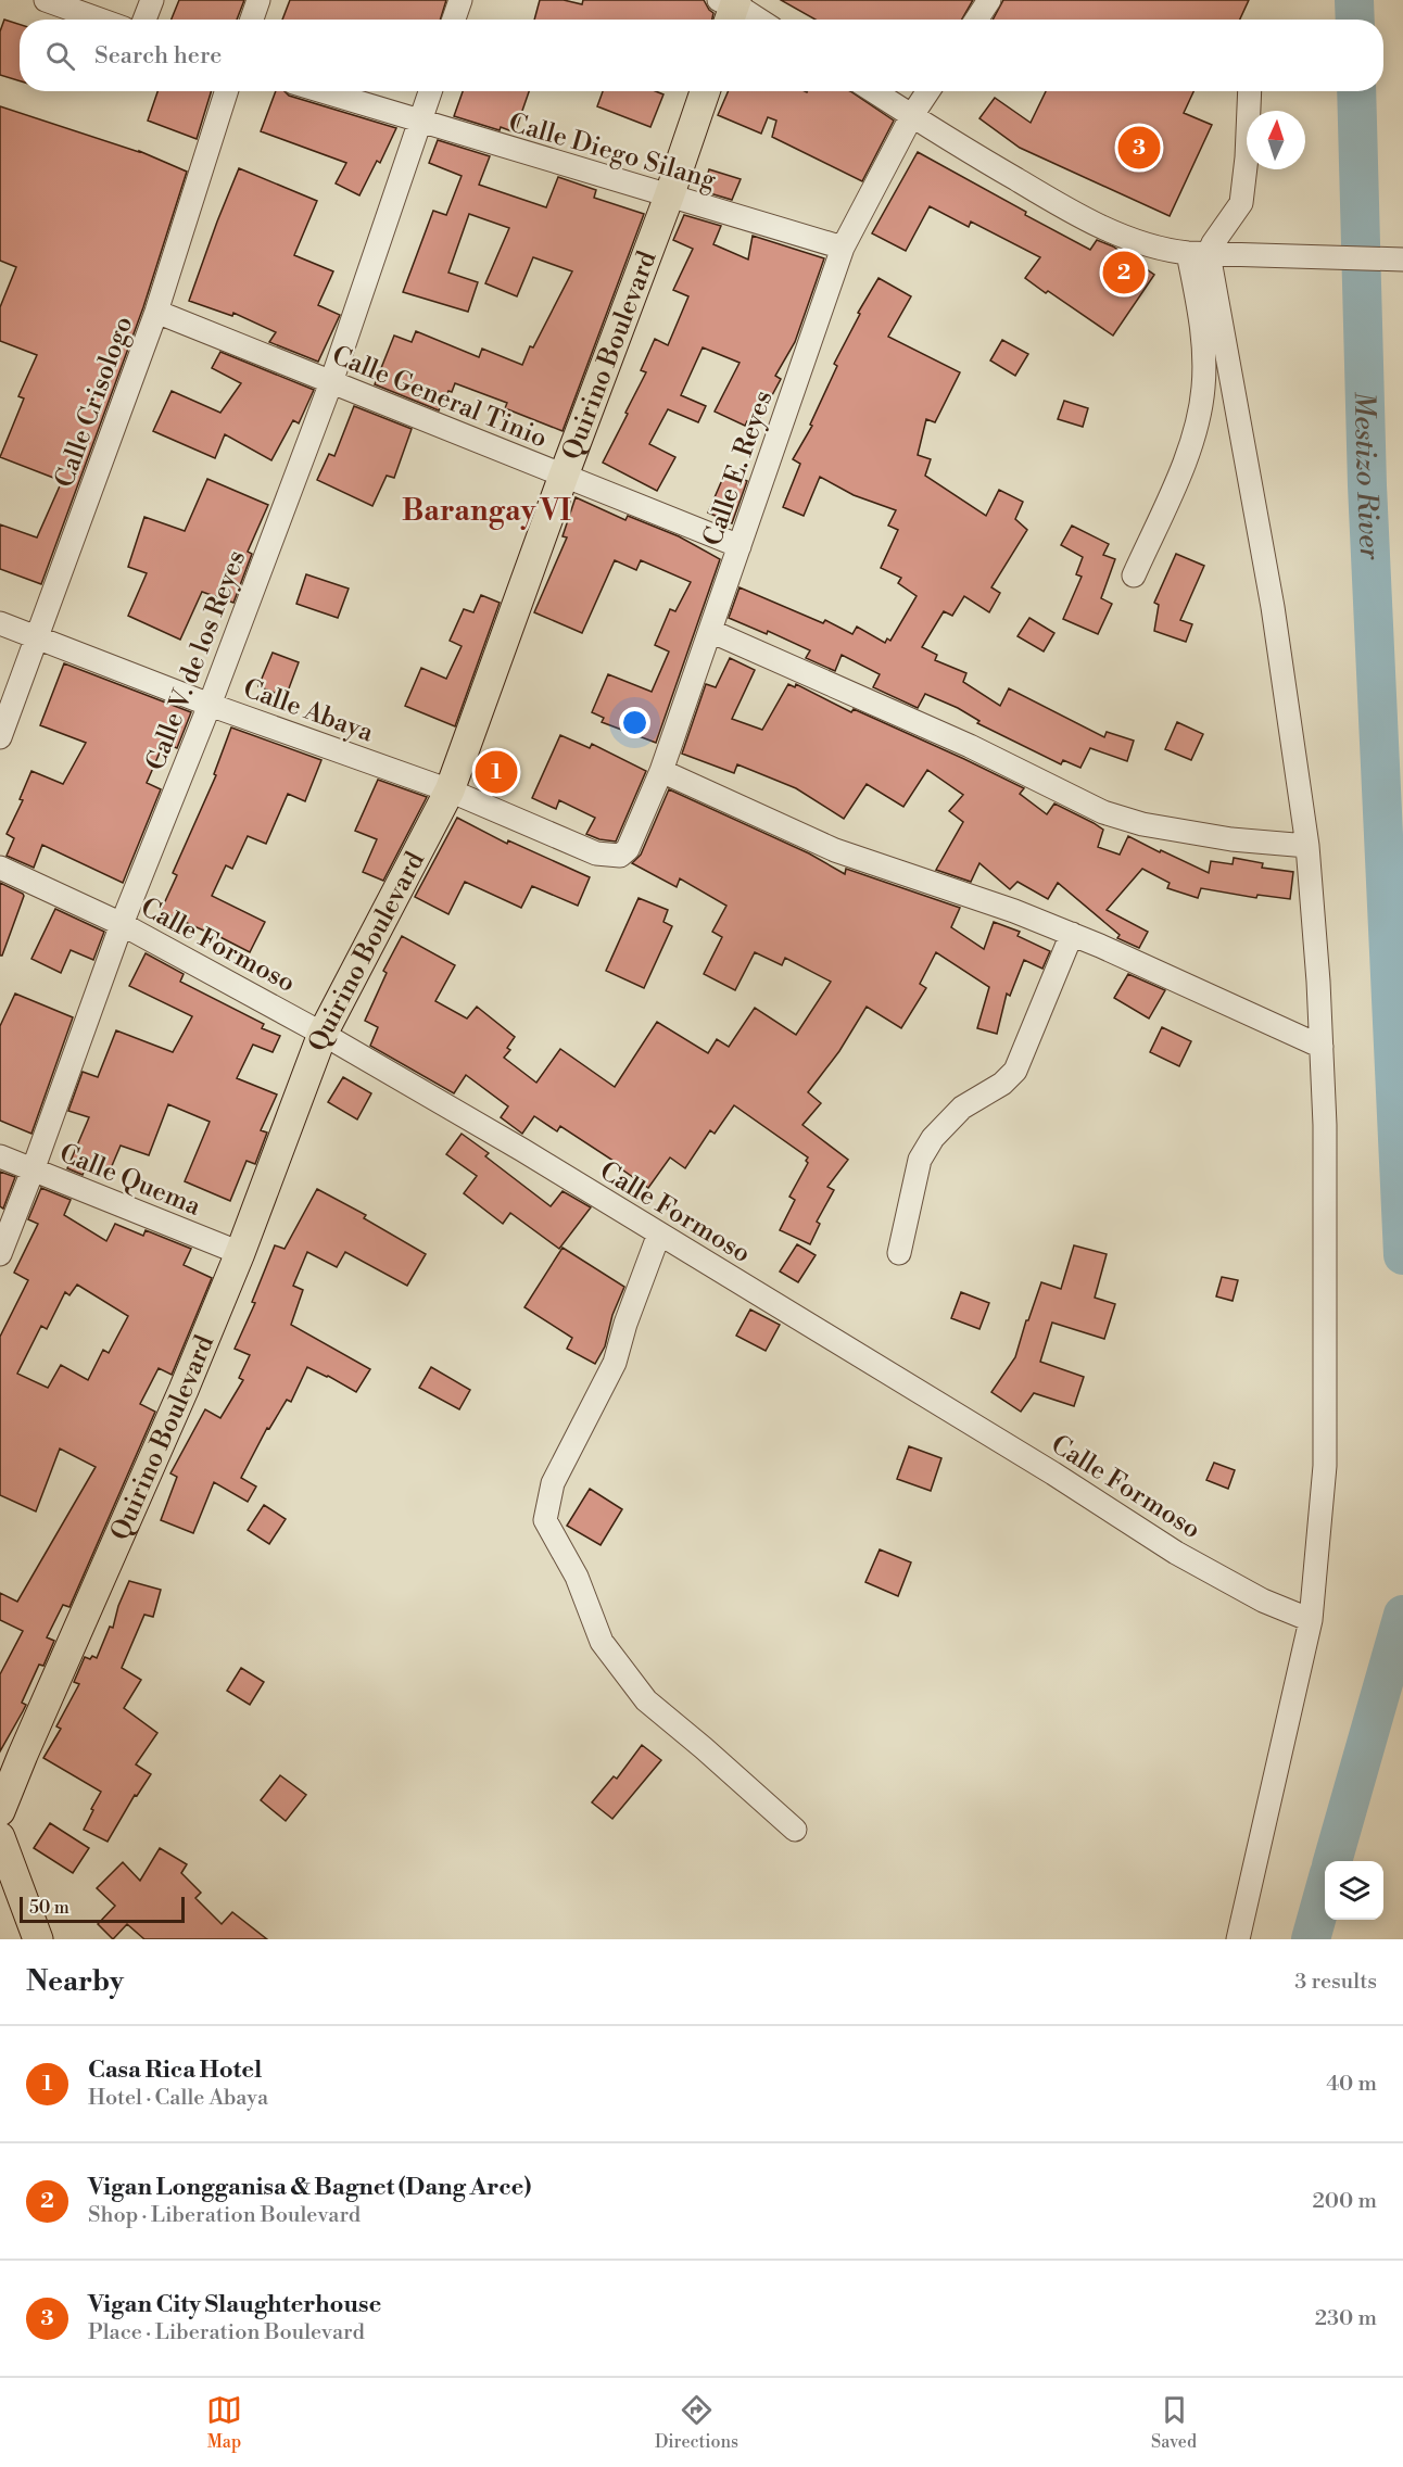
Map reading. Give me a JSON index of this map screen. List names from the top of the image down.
{
  "streets": {
    "main road": ["Quirino Boulevard"],
    "street": [
      "Calle Diego Silang",
      "Calle General Tinio",
      "Calle Crisologo",
      "Calle E. Reyes",
      "Calle V. de los Reyes",
      "Calle Abaya",
      "Calle Formoso",
      "Calle Quema"
    ]
  },
  "crossings": [
    ["Calle Diego Silang", "Quirino Boulevard"],
    ["Calle Diego Silang", "Calle E. Reyes"],
    ["Calle Diego Silang", "Calle V. de los Reyes"],
    ["Quirino Boulevard", "Calle General Tinio"],
    ["Quirino Boulevard", "Calle Abaya"],
    ["Quirino Boulevard", "Calle Formoso"],
    ["Quirino Boulevard", "Calle Quema"],
    ["Calle General Tinio", "Calle Crisologo"],
    ["Calle General Tinio", "Calle E. Reyes"],
    ["Calle General Tinio", "Calle V. de los Reyes"],
    ["Calle Crisologo", "Calle Abaya"],
    ["Calle E. Reyes", "Calle Abaya"],
    ["Calle V. de los Reyes", "Calle Abaya"],
    ["Calle V. de los Reyes", "Calle Formoso"],
    ["Calle V. de los Reyes", "Calle Quema"]
  ],
  "districts": ["Barangay VI"],
  "water": ["Mestizo River"],
  "scale_bar": "50 m",
  "north": "top",
  "page": {
    "search": "Search here",
    "pins": ["3", "2", "1"],
    "scale": "50 m",
    "heading": ["Nearby", "3 results"],
    "list": [
      {
        "mark": "1",
        "name": "Casa Rica Hotel",
        "note": "Hotel · Calle Abaya",
        "value": "40 m"
      },
      {
        "mark": "2",
        "name": "Vigan Longganisa & Bagnet (Dang Arce)",
        "note": "Shop · Liberation Boulevard",
        "value": "200 m"
      },
      {
        "mark": "3",
        "name": "Vigan City Slaughterhouse",
        "note": "Place · Liberation Boulevard",
        "value": "230 m"
      }
    ],
    "nav": ["Map", "Directions", "Saved"]
  }
}
